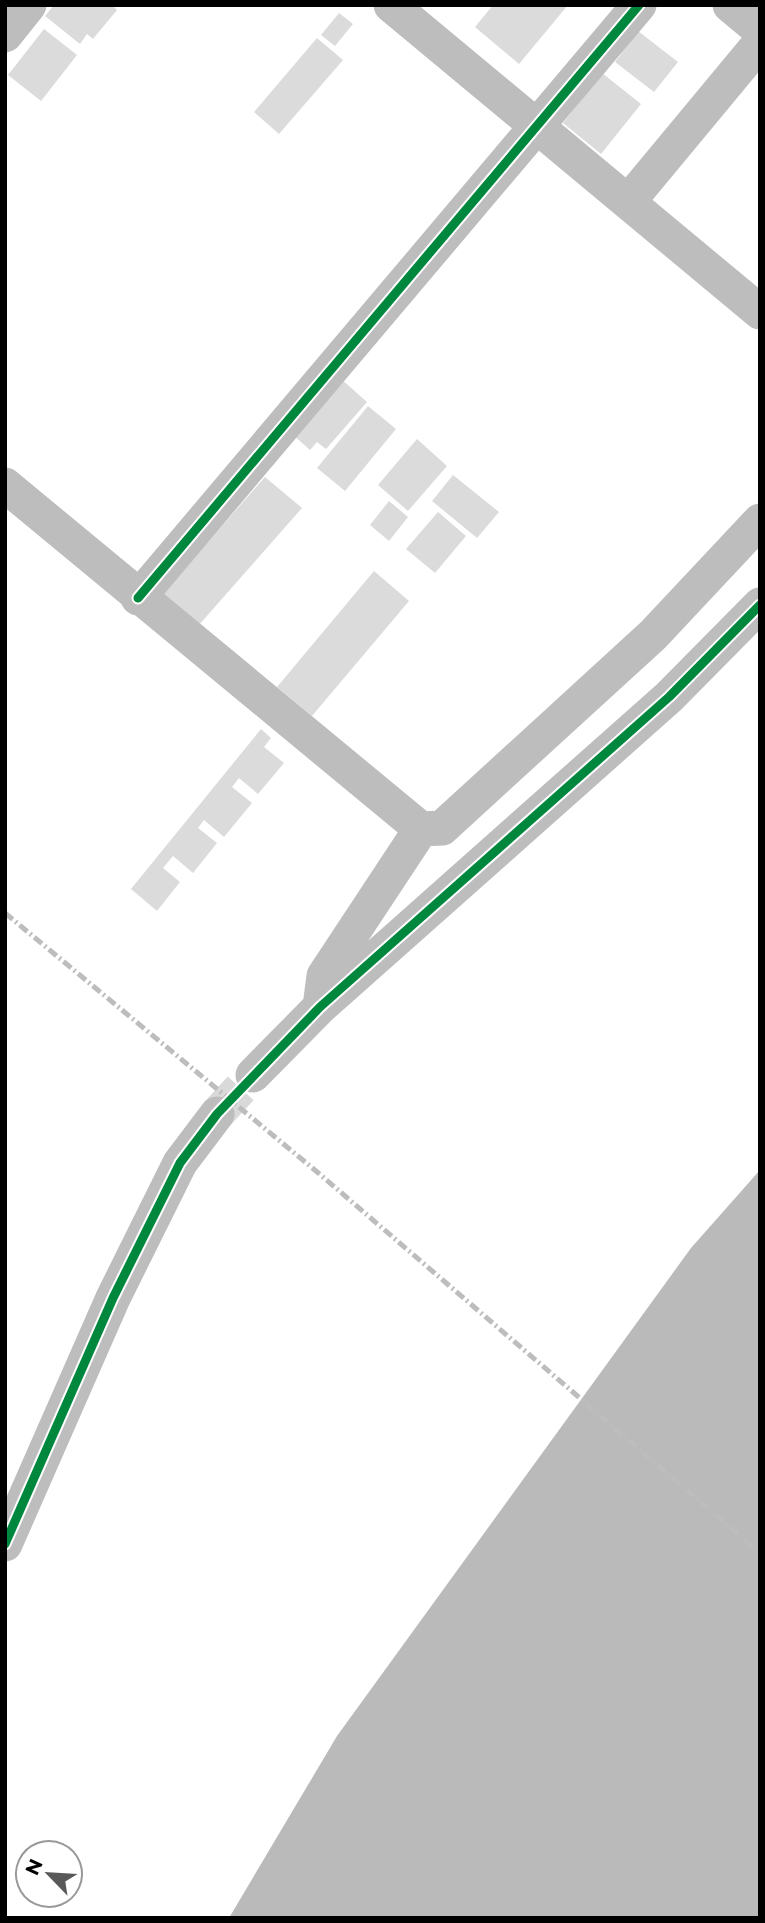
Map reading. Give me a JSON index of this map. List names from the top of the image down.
{
  "north": "top left"
}
